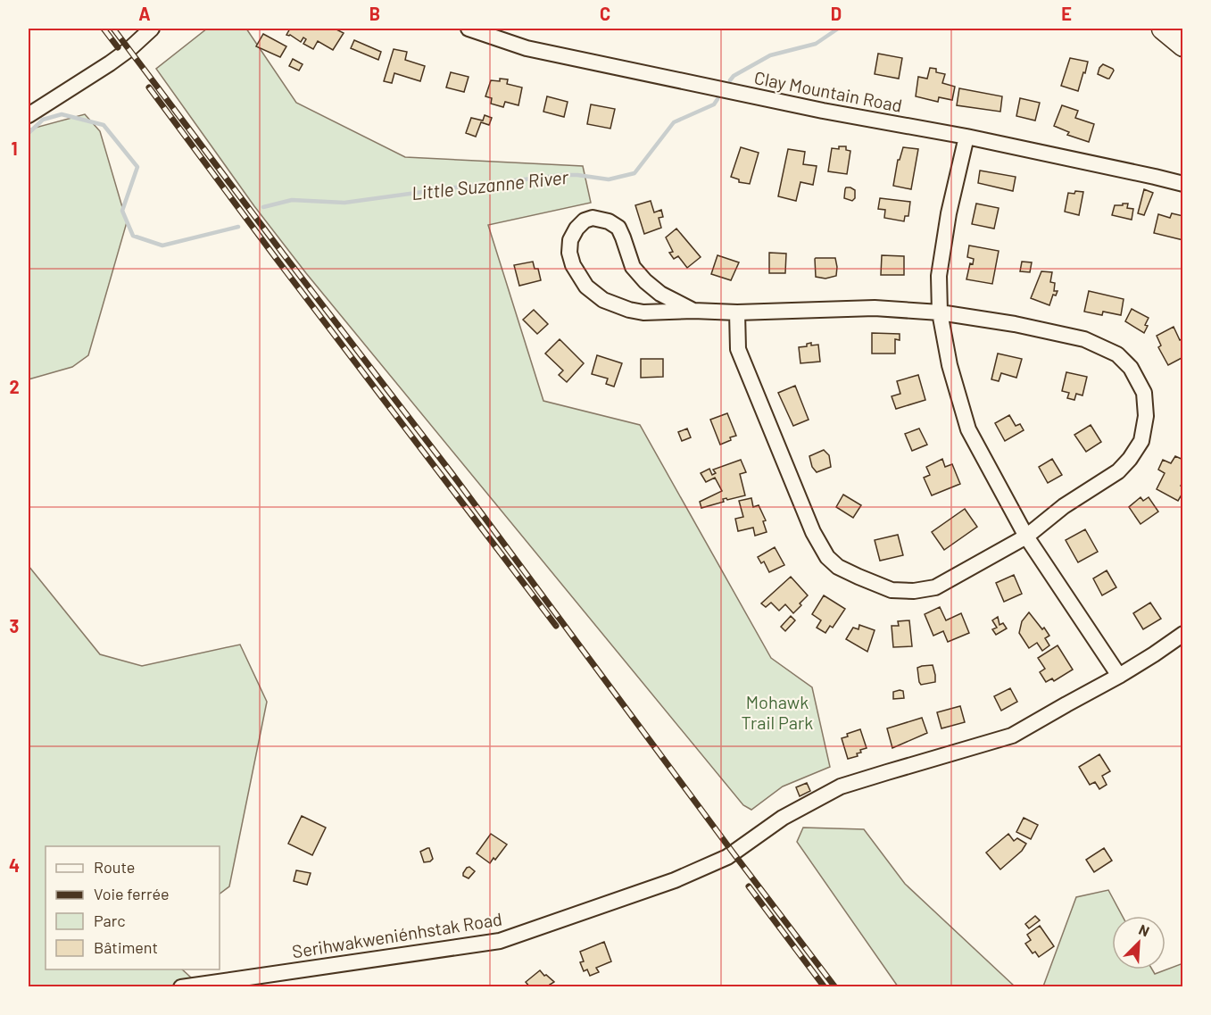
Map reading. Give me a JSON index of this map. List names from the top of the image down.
{
  "streets": {
    "street": ["Clay Mountain Road", "Serihwakweniénhstak Road"]
  },
  "water": ["Little Suzanne River"],
  "parks": ["Mohawk Trail Park"],
  "legend": [
    "Route",
    "Voie ferrée",
    "Parc",
    "Bâtiment"
  ],
  "north": "top right",
  "grid": {
    "columns": [
      "A",
      "B",
      "C",
      "D",
      "E"
    ],
    "rows": [
      "1",
      "2",
      "3",
      "4"
    ]
  }
}
